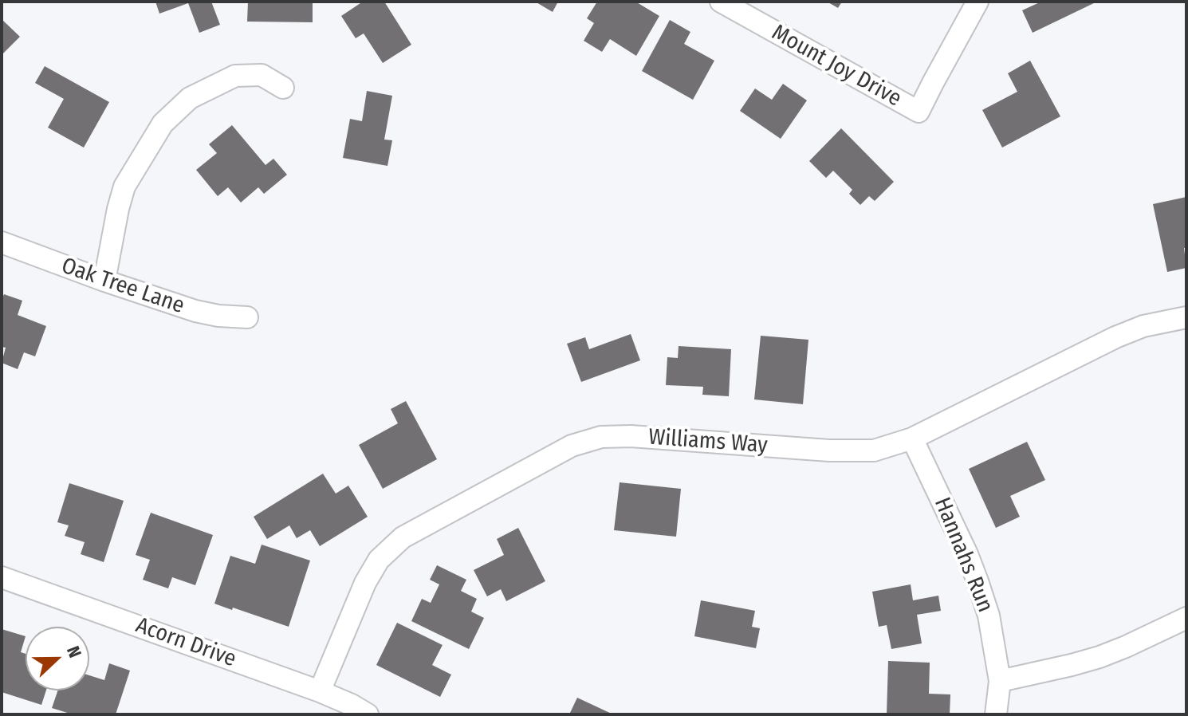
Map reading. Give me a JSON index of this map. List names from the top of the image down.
{
  "streets": {
    "street": [
      "Mount Joy Drive",
      "Oak Tree Lane",
      "Williams Way",
      "Hannahs Run",
      "Acorn Drive"
    ]
  },
  "crossings": [
    ["Williams Way", "Hannahs Run"],
    ["Williams Way", "Acorn Drive"]
  ],
  "north": "right"
}
